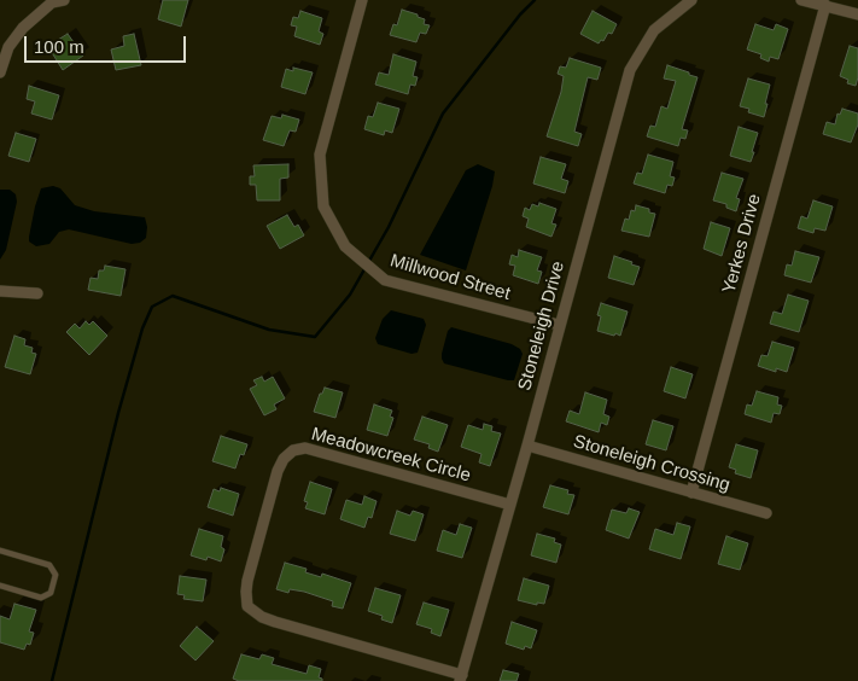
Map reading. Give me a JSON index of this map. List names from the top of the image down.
{
  "streets": {
    "street": [
      "Yerkes Drive",
      "Millwood Street",
      "Stoneleigh Drive",
      "Meadowcreek Circle",
      "Stoneleigh Crossing"
    ]
  },
  "crossings": [
    ["Yerkes Drive", "Stoneleigh Crossing"],
    ["Millwood Street", "Stoneleigh Drive"],
    ["Stoneleigh Drive", "Meadowcreek Circle"],
    ["Stoneleigh Drive", "Stoneleigh Crossing"]
  ],
  "scale_bar": "100 m"
}
